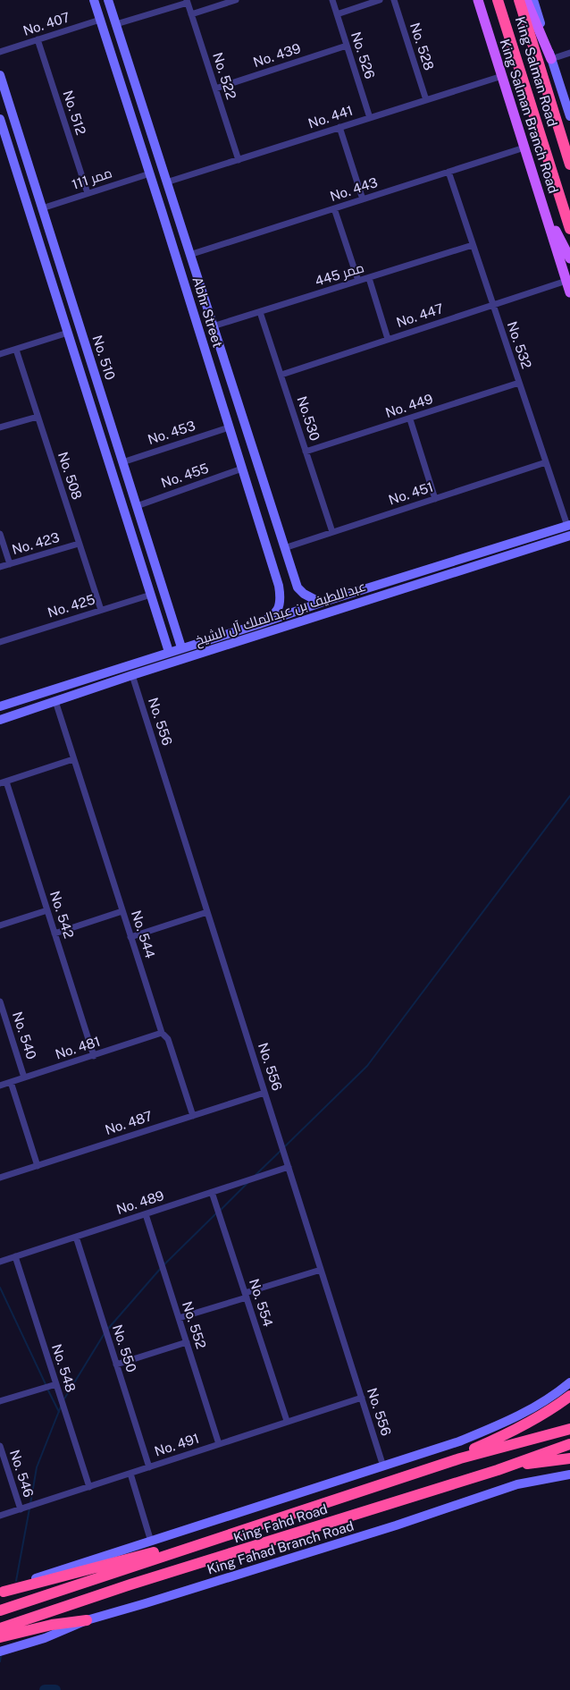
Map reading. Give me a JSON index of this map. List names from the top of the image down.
{
  "streets": {
    "highway": ["King Salman Road", "King Fahd Road"],
    "main road": ["King Salman Branch Road"],
    "street": [
      "No. 407",
      "No. 528",
      "No. 439",
      "No. 526",
      "No. 522",
      "No. 512",
      "No. 441",
      "ممر 111",
      "No. 443",
      "ممر 445",
      "Abhr Street",
      "No. 447",
      "No. 532",
      "No. 510",
      "No. 449",
      "No.530",
      "No. 453",
      "No. 508",
      "No. 455",
      "No. 451",
      "No. 423",
      "No. 425",
      "عبداللطيف بن عبدالملك آل الشيخ",
      "No. 556",
      "No. 542",
      "No. 544",
      "No. 540",
      "No. 481",
      "No. 487",
      "No. 489",
      "No. 554",
      "No. 552",
      "No. 550",
      "No. 548",
      "No. 491",
      "No. 546",
      "King Fahad Branch Road"
    ]
  },
  "crossings": [
    ["No. 407", "No. 512"],
    ["No. 407", "Abhr Street"],
    ["No. 528", "No. 441"],
    ["No. 439", "No. 526"],
    ["No. 439", "No. 522"],
    ["No. 526", "No. 441"],
    ["No. 522", "No. 441"],
    ["No. 512", "ممر 111"],
    ["King Salman Branch Road", "No. 441"],
    ["King Salman Branch Road", "No. 443"],
    ["King Salman Branch Road", "No. 447"],
    ["No. 441", "Abhr Street"],
    ["ممر 111", "Abhr Street"],
    ["ممر 111", "No. 510"],
    ["No. 443", "Abhr Street"],
    ["No. 443", "No. 532"],
    ["ممر 445", "Abhr Street"],
    ["ممر 445", "No. 532"],
    ["ممر 445", "No.530"],
    ["Abhr Street", "No. 453"],
    ["Abhr Street", "No. 455"],
    ["Abhr Street", "No. 451"],
    ["Abhr Street", "عبداللطيف بن عبدالملك آل الشيخ"],
    ["No. 447", "No. 532"],
    ["No. 447", "No.530"],
    ["No. 532", "No. 449"],
    ["No. 532", "No. 451"],
    ["No. 532", "عبداللطيف بن عبدالملك آل الشيخ"],
    ["No. 510", "No. 453"],
    ["No. 510", "No. 455"],
    ["No. 510", "No. 425"],
    ["No. 510", "عبداللطيف بن عبدالملك آل الشيخ"],
    ["No. 449", "No.530"],
    ["No.530", "No. 451"],
    ["No. 508", "No. 423"],
    ["No. 508", "No. 425"],
    ["عبداللطيف بن عبدالملك آل الشيخ", "No. 556"],
    ["عبداللطيف بن عبدالملك آل الشيخ", "No. 544"],
    ["No. 556", "No. 487"],
    ["No. 556", "No. 489"],
    ["No. 556", "No. 491"],
    ["No. 542", "No. 481"],
    ["No. 544", "No. 481"],
    ["No. 544", "No. 487"],
    ["No. 540", "No. 481"],
    ["No. 489", "No. 554"],
    ["No. 489", "No. 552"],
    ["No. 489", "No. 550"],
    ["No. 489", "No. 548"],
    ["No. 554", "No. 491"],
    ["No. 552", "No. 491"],
    ["No. 550", "No. 491"],
    ["No. 548", "No. 491"],
    ["No. 491", "No. 546"]
  ]
}
